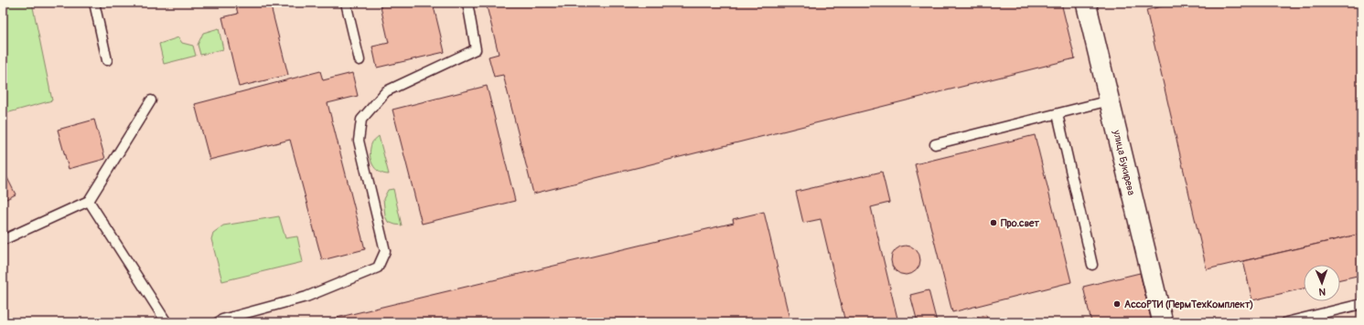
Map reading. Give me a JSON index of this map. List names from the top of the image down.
{
  "streets": {
    "street": ["улица Букирева"]
  },
  "places": ["Про.свет", "АссоРТИ (ПермТехКомплект)"],
  "north": "bottom"
}
